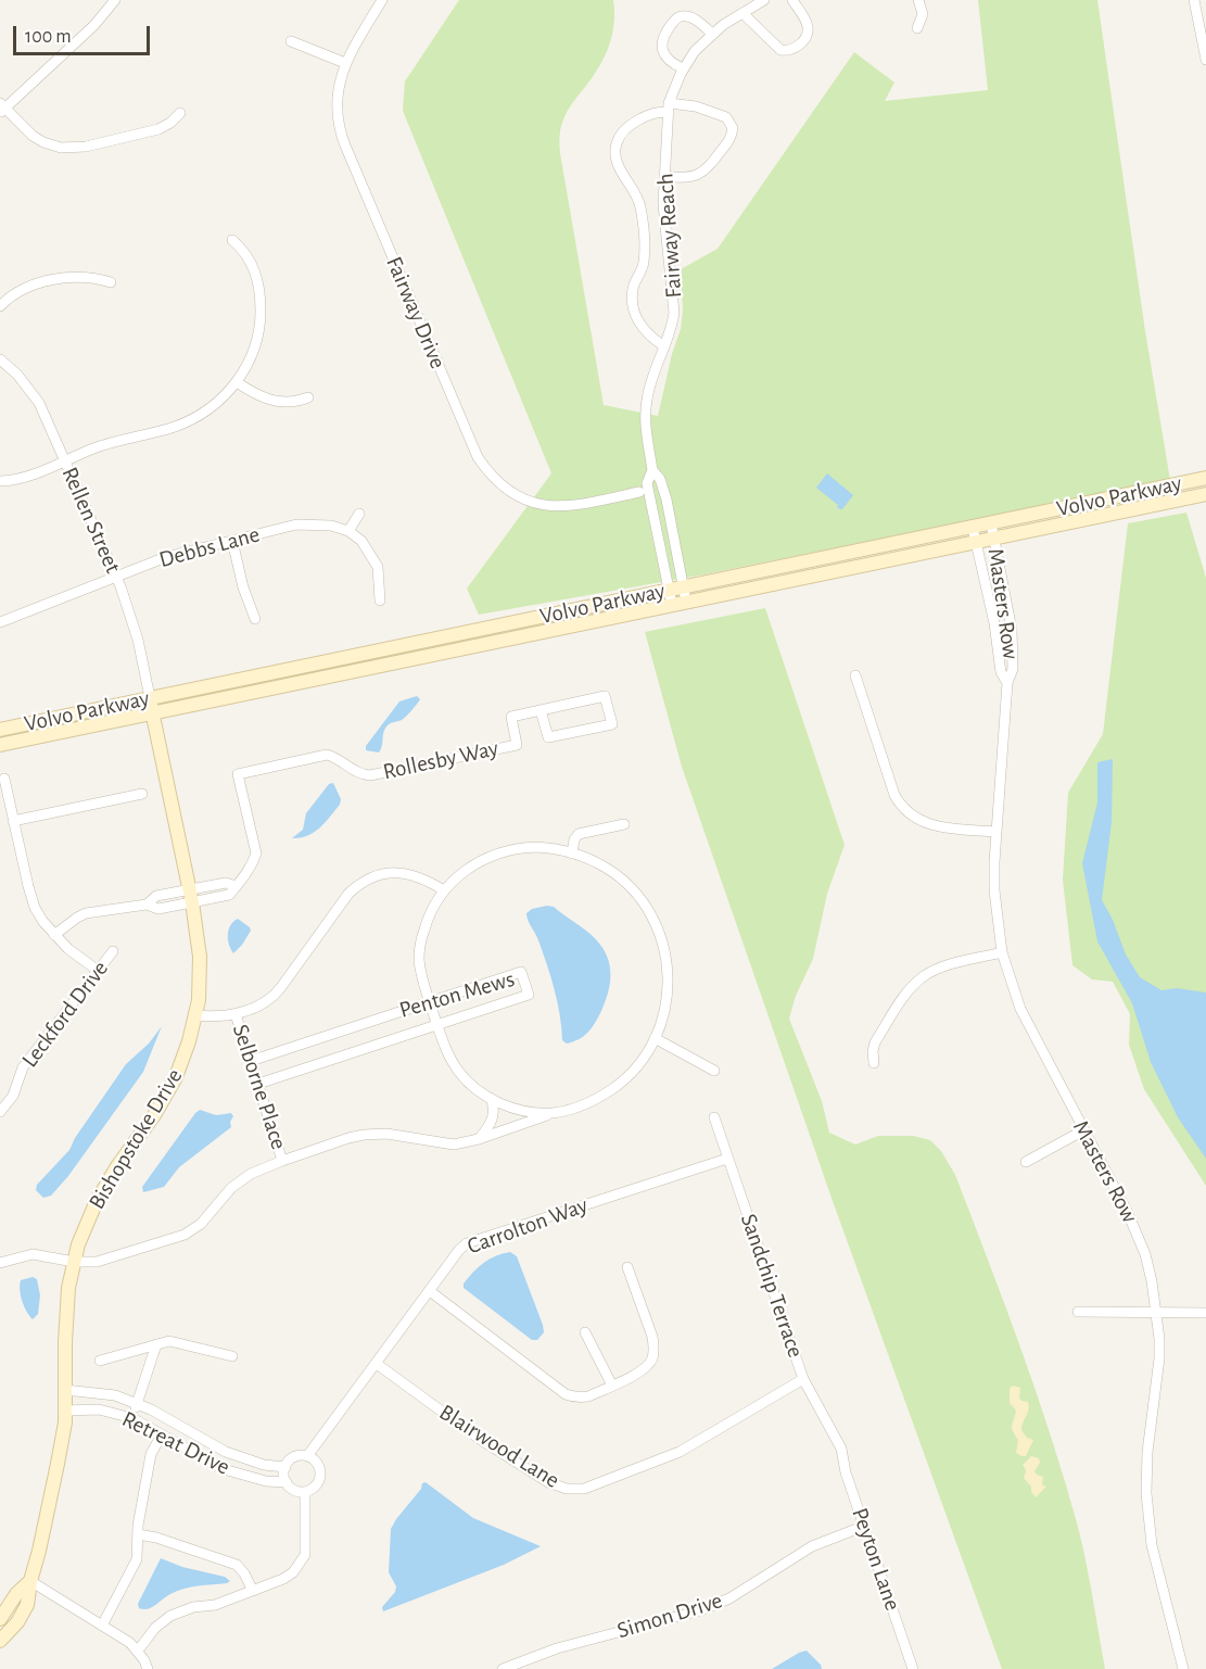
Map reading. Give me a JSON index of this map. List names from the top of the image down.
{
  "streets": {
    "main road": ["Volvo Parkway", "Bishopstoke Drive"],
    "street": [
      "Fairway Reach",
      "Fairway Drive",
      "Rellen Street",
      "Debbs Lane",
      "Masters Row",
      "Rollesby Way",
      "Penton Mews",
      "Leckford Drive",
      "Selborne Place",
      "Carrolton Way",
      "Sandchip Terrace",
      "Retreat Drive",
      "Blairwood Lane",
      "Peyton Lane",
      "Simon Drive"
    ]
  },
  "crossings": [
    ["Fairway Reach", "Volvo Parkway"],
    ["Volvo Parkway", "Rellen Street"],
    ["Volvo Parkway", "Masters Row"],
    ["Volvo Parkway", "Bishopstoke Drive"],
    ["Rellen Street", "Debbs Lane"],
    ["Rellen Street", "Bishopstoke Drive"],
    ["Rollesby Way", "Bishopstoke Drive"],
    ["Penton Mews", "Selborne Place"],
    ["Bishopstoke Drive", "Retreat Drive"],
    ["Carrolton Way", "Sandchip Terrace"],
    ["Carrolton Way", "Retreat Drive"],
    ["Carrolton Way", "Blairwood Lane"],
    ["Sandchip Terrace", "Blairwood Lane"],
    ["Sandchip Terrace", "Peyton Lane"],
    ["Peyton Lane", "Simon Drive"]
  ],
  "scale_bar": "100 m"
}
